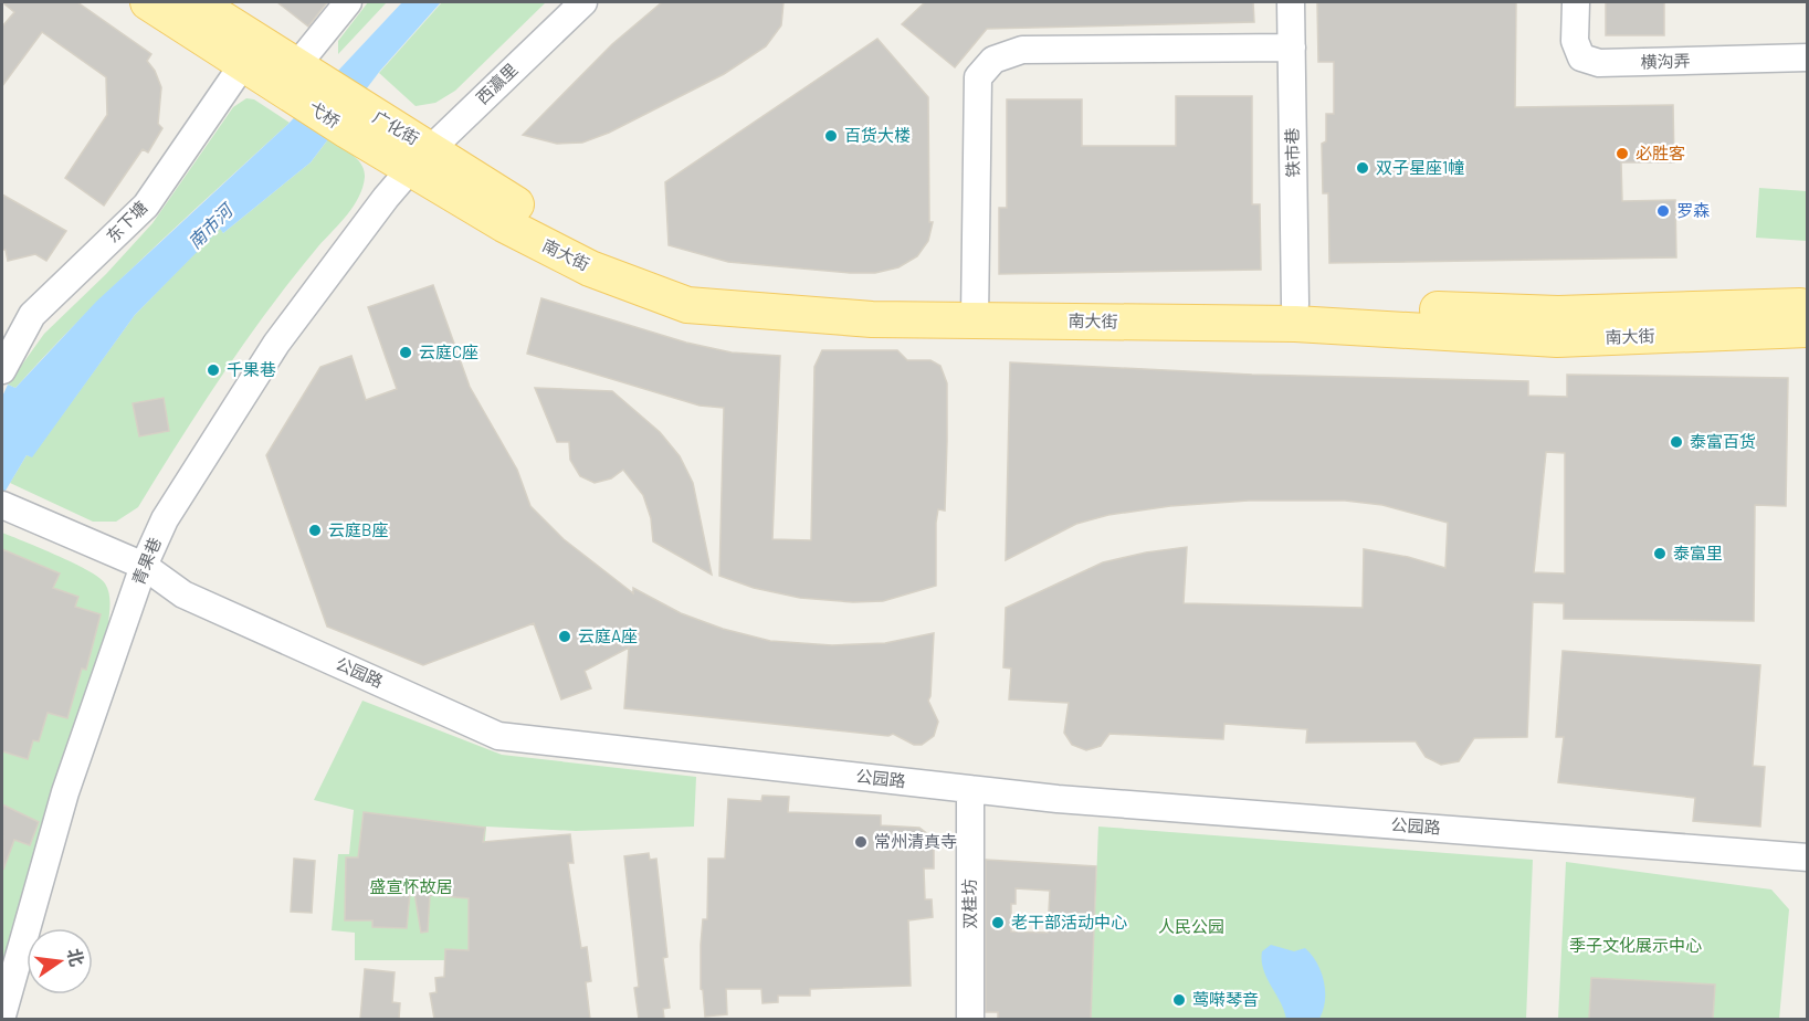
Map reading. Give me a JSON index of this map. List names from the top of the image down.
{
  "streets": {
    "main road": ["弋桥", "广化街", "南大街"],
    "street": [
      "横沟弄",
      "西瀛里",
      "铁市巷",
      "东下塘",
      "青果巷",
      "公园路",
      "双桂坊"
    ]
  },
  "crossings": [
    ["西瀛里", "广化街"],
    ["西瀛里", "南大街"],
    ["西瀛里", "青果巷"],
    ["弋桥", "广化街"],
    ["广化街", "南大街"],
    ["广化街", "青果巷"],
    ["铁市巷", "南大街"],
    ["南大街", "青果巷"],
    ["青果巷", "公园路"],
    ["公园路", "双桂坊"]
  ],
  "water": ["南市河"],
  "parks": ["盛宣怀故居", "人民公园", "季子文化展示中心"],
  "places": [
    "百货大楼",
    "必胜客",
    "双子星座1幢",
    "罗森",
    "云庭C座",
    "千果巷",
    "泰富百货",
    "云庭B座",
    "泰富里",
    "云庭A座",
    "常州清真寺",
    "老干部活动中心",
    "莺啭琴音"
  ],
  "north": "right"
}
